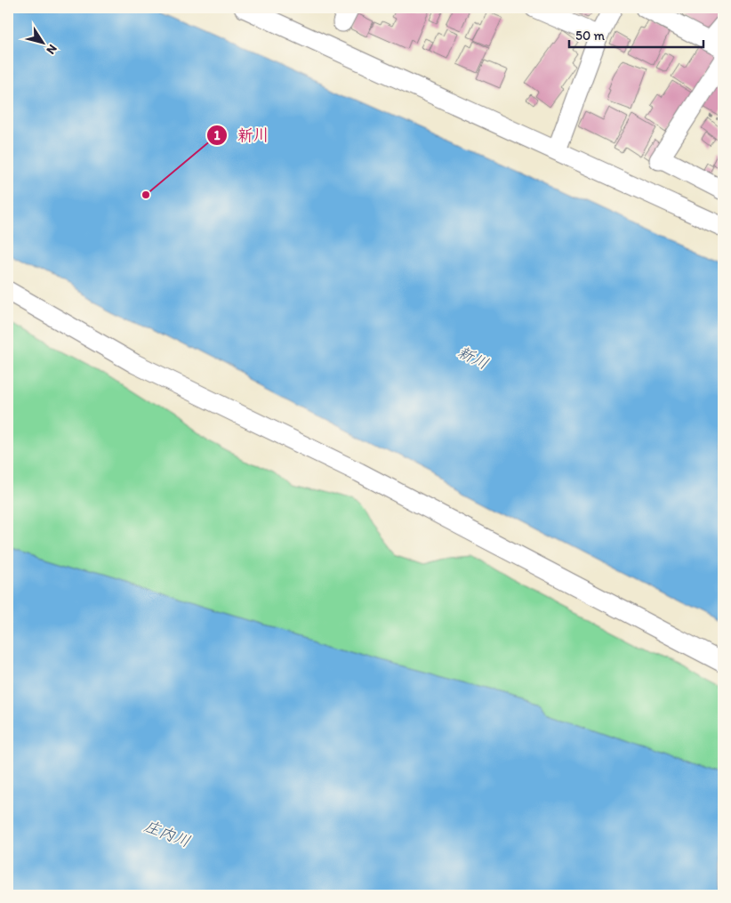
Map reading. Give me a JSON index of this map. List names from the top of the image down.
{
  "water": ["新川", "庄内川"],
  "places": ["新川"],
  "scale_bar": "50 m",
  "north": "bottom right"
}
